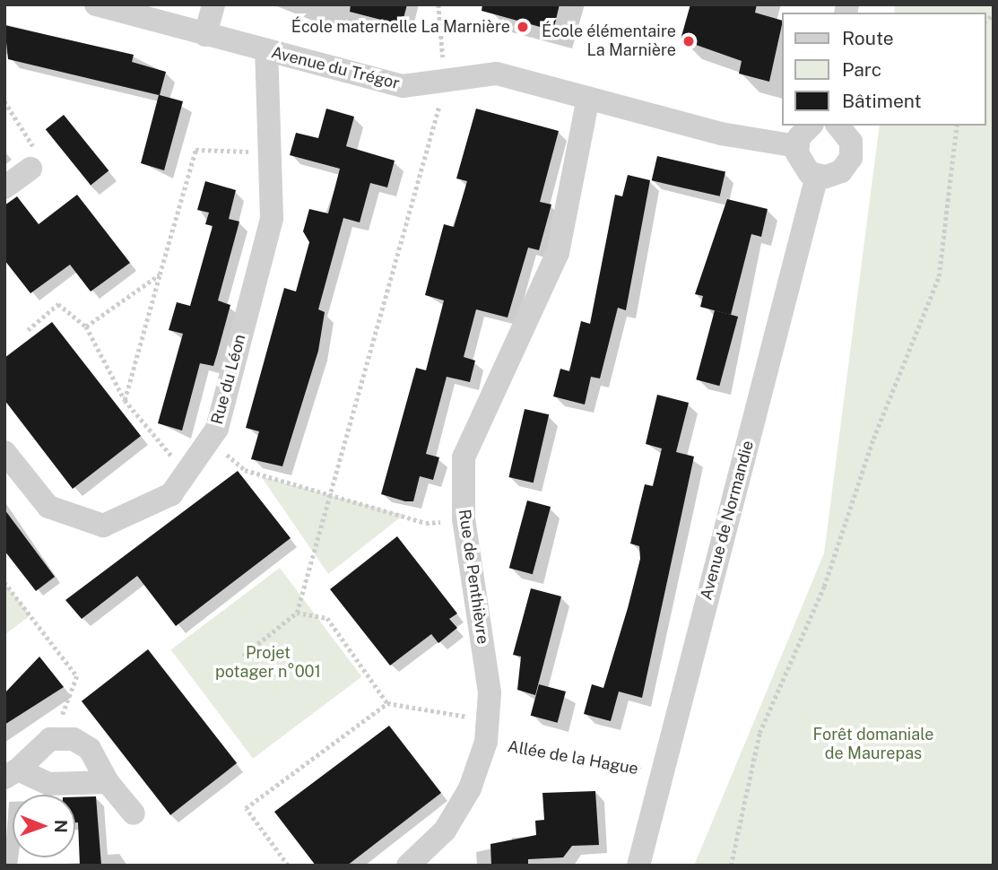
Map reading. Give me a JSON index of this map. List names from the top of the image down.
{
  "streets": {
    "street": [
      "Avenue du Trégor",
      "Rue du Léon",
      "Avenue de Normandie",
      "Rue de Penthièvre"
    ],
    "path": ["Allée de la Hague"]
  },
  "crossings": [
    ["Avenue du Trégor", "Rue du Léon"],
    ["Avenue du Trégor", "Rue de Penthièvre"],
    ["Avenue de Normandie", "Allée de la Hague"],
    ["Rue de Penthièvre", "Allée de la Hague"]
  ],
  "parks": ["Projet potager n°001", "Forêt domaniale de Maurepas"],
  "places": ["École maternelle La Marnière", "École élémentaire La Marnière"],
  "legend": ["Route", "Parc", "Bâtiment"],
  "north": "right"
}
